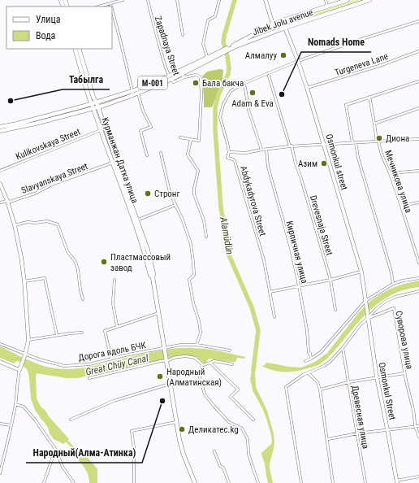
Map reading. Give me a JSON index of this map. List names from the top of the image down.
{
  "streets": {
    "main road": ["Jibek Jolu avenue", "М-001", "Курманжан Датка улица"],
    "street": [
      "Zapadnaya Street",
      "Turgeneva Lane",
      "Kulikovskaya Street",
      "Osmonkul street",
      "Slavyanskaya Street",
      "Мечникова улица",
      "Abdykadyrova Street",
      "Drevesnaja Street",
      "Кирпичная улица",
      "Суворова улица",
      "Дорога вдоль БЧК",
      "Osmonkul Street",
      "Древесная улица"
    ]
  },
  "crossings": [
    ["Jibek Jolu avenue", "М-001"],
    ["Jibek Jolu avenue", "Osmonkul street"],
    ["Zapadnaya Street", "М-001"],
    ["Turgeneva Lane", "Osmonkul street"],
    ["М-001", "Курманжан Датка улица"],
    ["Kulikovskaya Street", "Курманжан Датка улица"],
    ["Курманжан Датка улица", "Slavyanskaya Street"],
    ["Курманжан Датка улица", "Дорога вдоль БЧК"],
    ["Osmonkul street", "Abdykadyrova Street"],
    ["Osmonkul street", "Osmonkul Street"],
    ["Abdykadyrova Street", "Drevesnaja Street"],
    ["Суворова улица", "Osmonkul Street"]
  ],
  "water": ["Alamüdün", "Great Chüy Canal"],
  "places": [
    "Алмалуу",
    "Бала бакча",
    "Adam & Eva",
    "Nomads Home",
    "Табылга",
    "Диона",
    "Азим",
    "Стронг",
    "Пластмассовый завод",
    "Народный (Алматинская)",
    "Народный(Алма-Атинка)",
    "Деликатес.kg"
  ],
  "legend": ["Улица", "Вода"]
}
